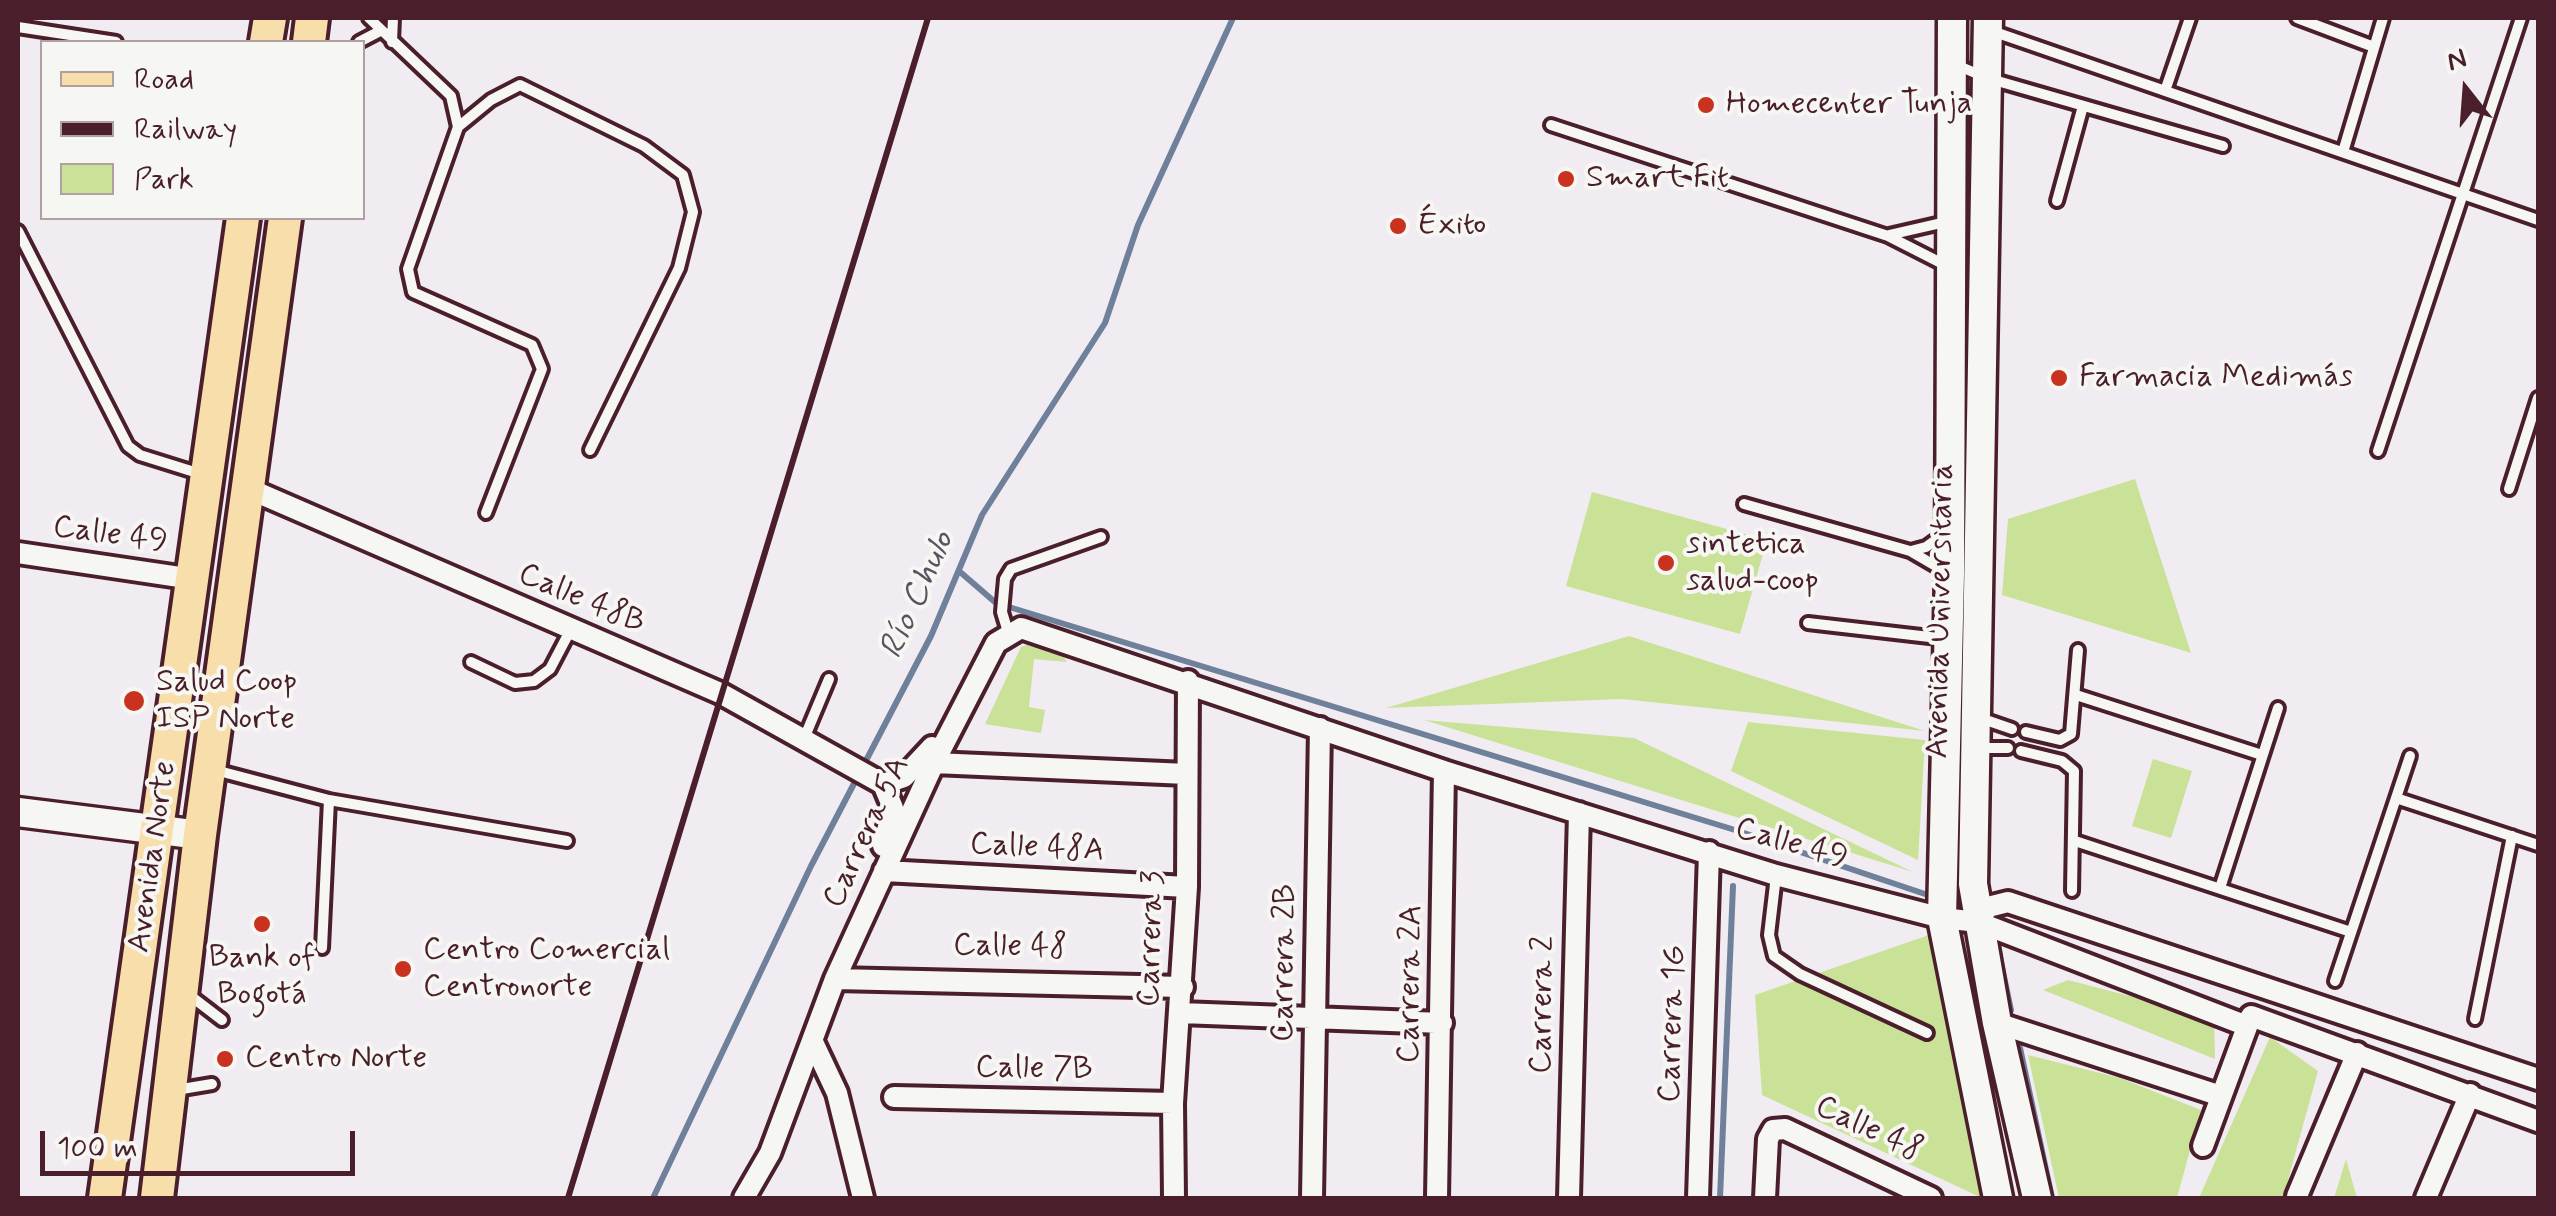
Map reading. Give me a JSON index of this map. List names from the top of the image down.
{
  "streets": {
    "main road": ["Avenida Universitaria", "Avenida Norte"],
    "street": [
      "Calle 49",
      "Calle 48B",
      "Carrera 5A",
      "Calle 48A",
      "Carrera 3",
      "Calle 48",
      "Carrera 2B",
      "Carrera 2A",
      "Carrera 2",
      "Carrera 1G",
      "Calle 7B"
    ]
  },
  "crossings": [
    ["Calle 49", "Avenida Universitaria"],
    ["Calle 49", "Carrera 5A"],
    ["Calle 49", "Avenida Norte"],
    ["Calle 49", "Carrera 3"],
    ["Calle 49", "Carrera 2B"],
    ["Calle 49", "Carrera 2A"],
    ["Calle 49", "Carrera 2"],
    ["Calle 49", "Carrera 1G"],
    ["Calle 48B", "Avenida Norte"],
    ["Carrera 5A", "Calle 48A"],
    ["Carrera 5A", "Calle 48"],
    ["Calle 48A", "Carrera 3"],
    ["Carrera 3", "Calle 48"],
    ["Carrera 3", "Calle 7B"]
  ],
  "water": ["Río Chulo"],
  "places": [
    "Homecenter Tunja",
    "Smart Fit",
    "Éxito",
    "Farmacia Medimás",
    "sintetica salud-coop",
    "Salud Coop ISP Norte",
    "Bank of Bogotá",
    "Centro Comercial Centronorte",
    "Centro Norte"
  ],
  "legend": ["Road", "Railway", "Park"],
  "scale_bar": "100 m",
  "north": "top"
}
